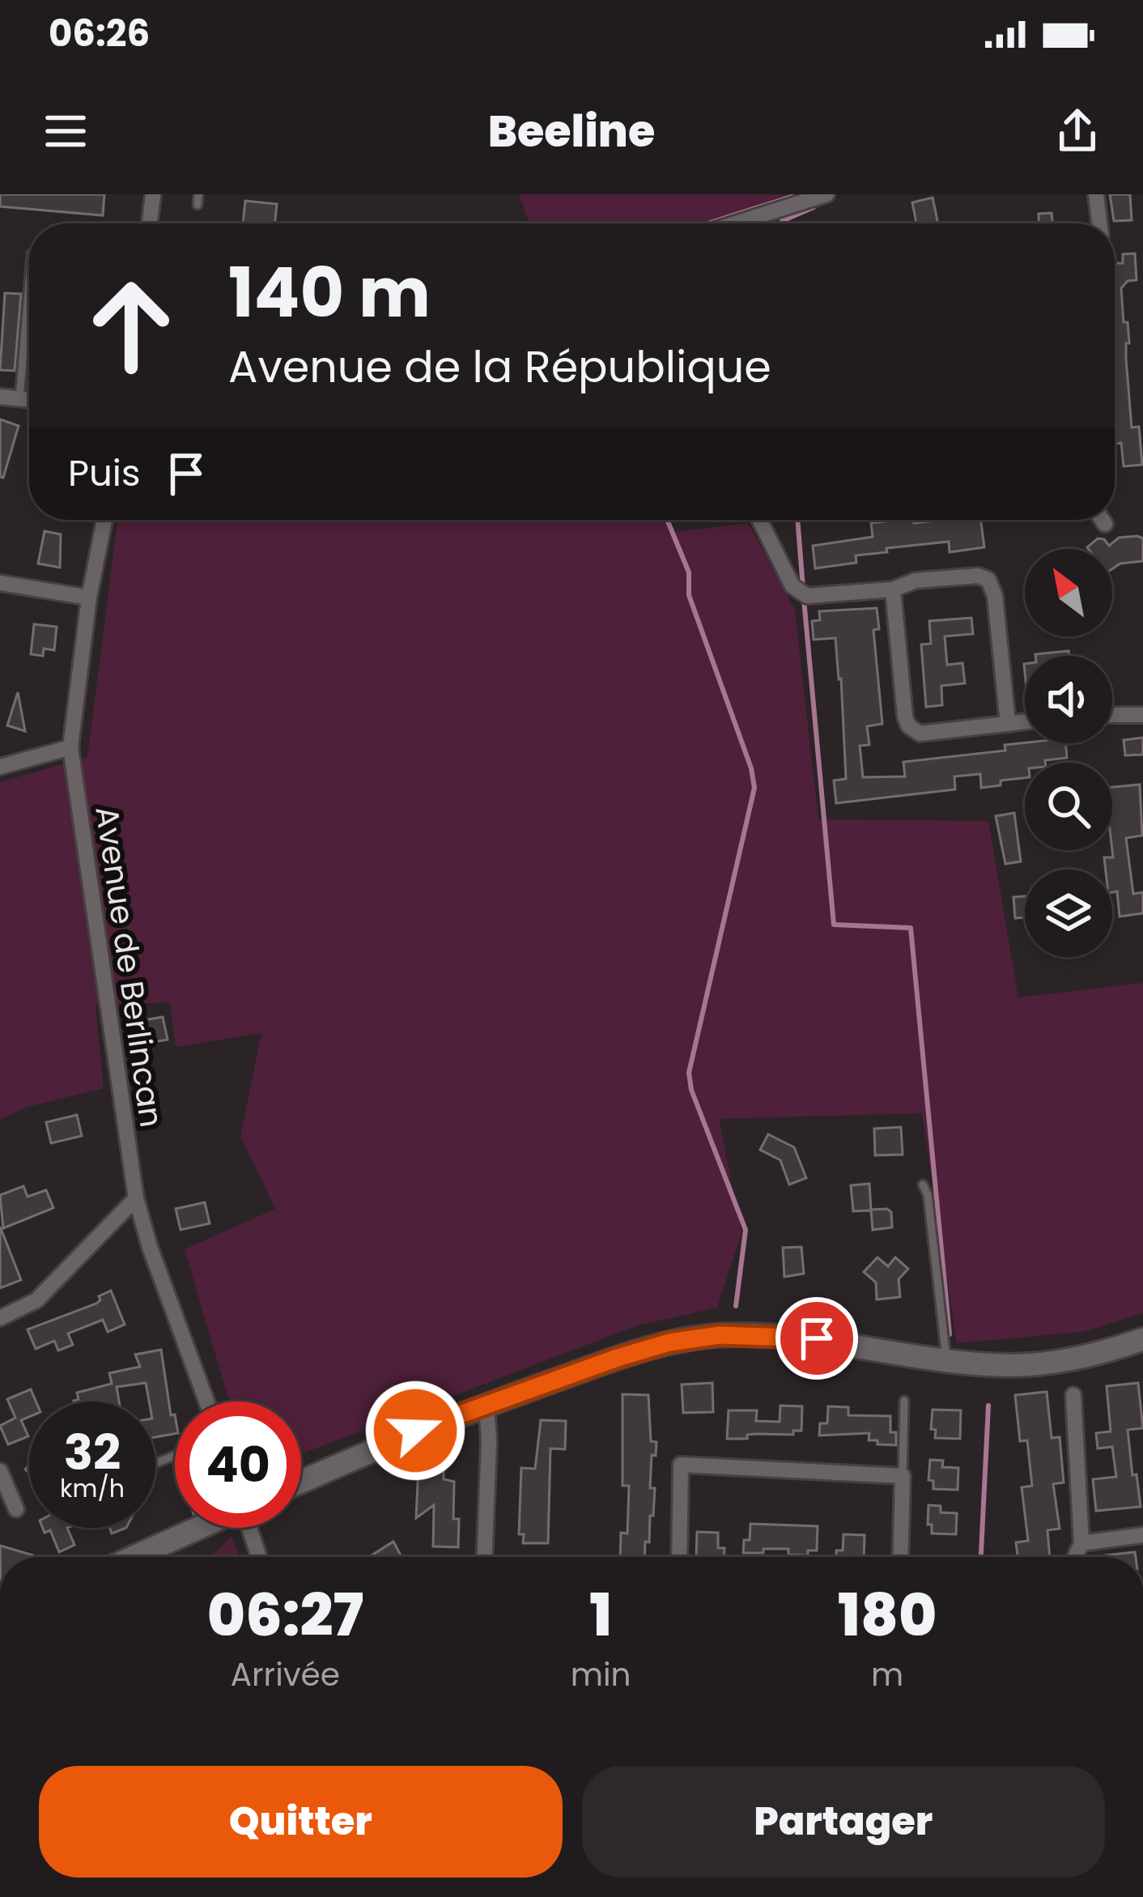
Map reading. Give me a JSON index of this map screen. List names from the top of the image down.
{
  "streets": {
    "street": ["Avenue de Berlincan"]
  },
  "north": "top left",
  "page": {
    "status": "06:26",
    "header": "Beeline",
    "turn": ["140 m", "Avenue de la République"],
    "then": "Puis",
    "speed": "32 km/h",
    "limit": "40",
    "eta": [
      "06:27",
      "Arrivée",
      "1",
      "min",
      "180",
      "m"
    ],
    "buttons": ["Quitter", "Partager"]
  }
}
